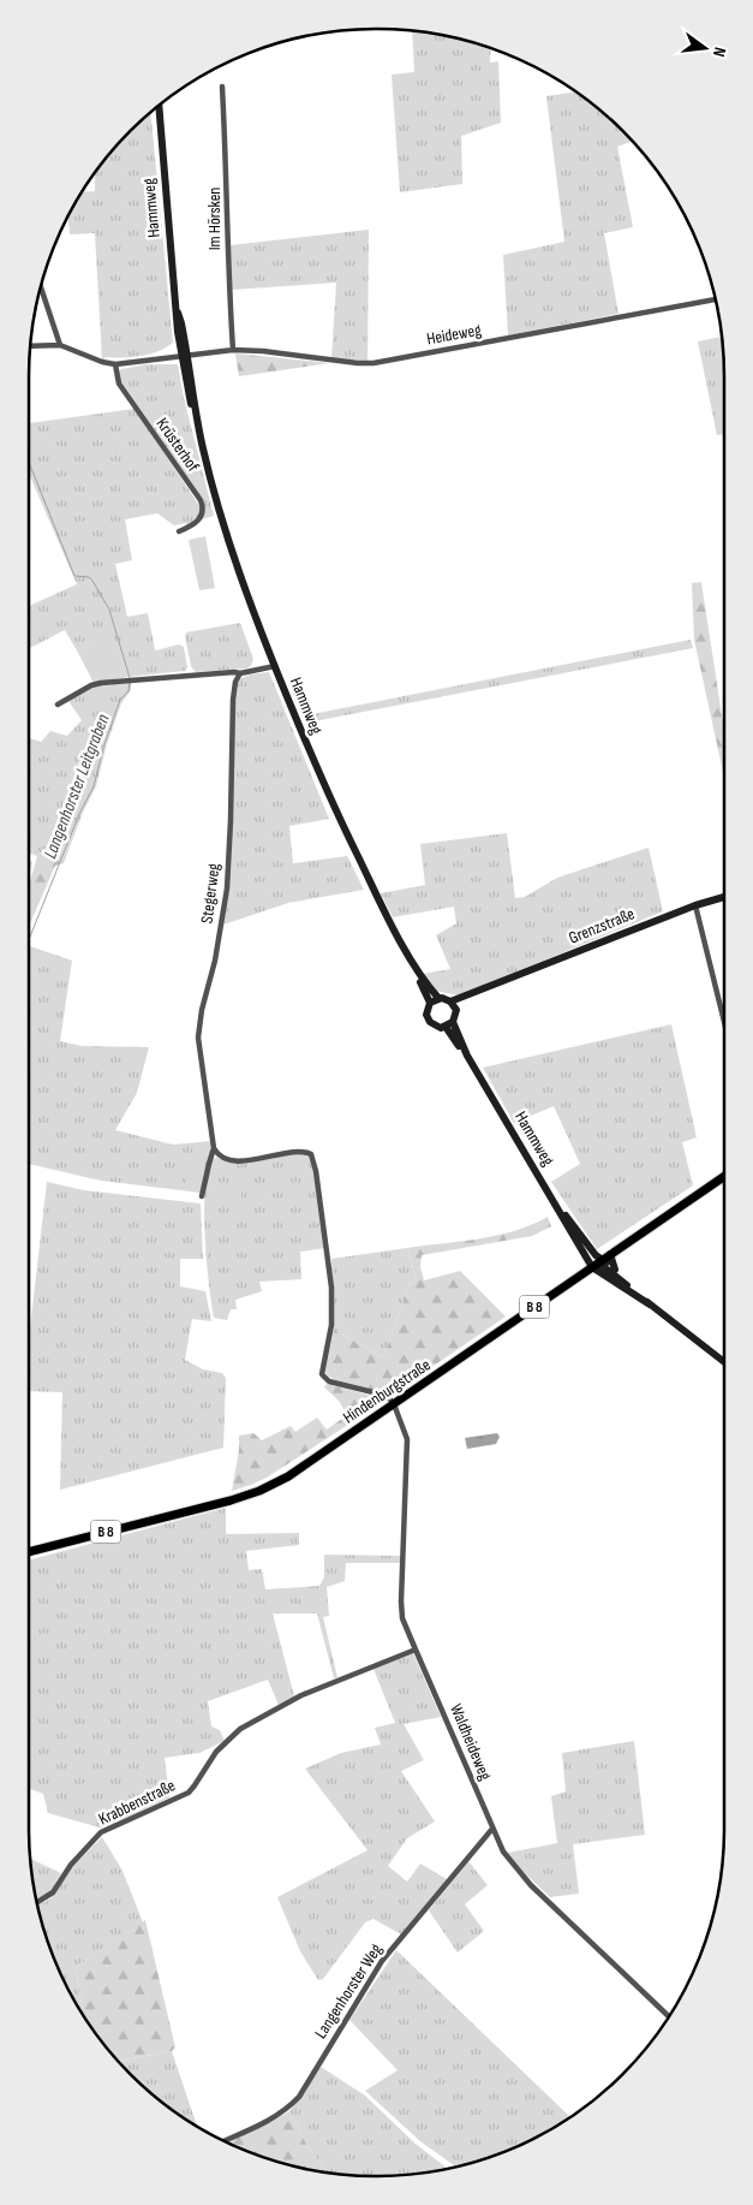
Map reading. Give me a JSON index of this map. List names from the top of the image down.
{
  "streets": {
    "main road": [
      "Hammweg",
      "Grenzstraße",
      "B 8",
      "Hindenburgstraße"
    ],
    "street": [
      "Im Hörsken",
      "Heideweg",
      "Krüsterhof",
      "Stegerweg",
      "Waldheideweg",
      "Krabbenstraße",
      "Langenhorster Weg"
    ]
  },
  "crossings": [
    ["Hammweg", "Heideweg"],
    ["Hammweg", "Grenzstraße"],
    ["Hammweg", "Hindenburgstraße"],
    ["Im Hörsken", "Heideweg"],
    ["Heideweg", "Krüsterhof"],
    ["Hindenburgstraße", "Waldheideweg"],
    ["Waldheideweg", "Krabbenstraße"],
    ["Waldheideweg", "Langenhorster Weg"]
  ],
  "water": ["Langenhorster Leitgraben"],
  "north": "right"
}
